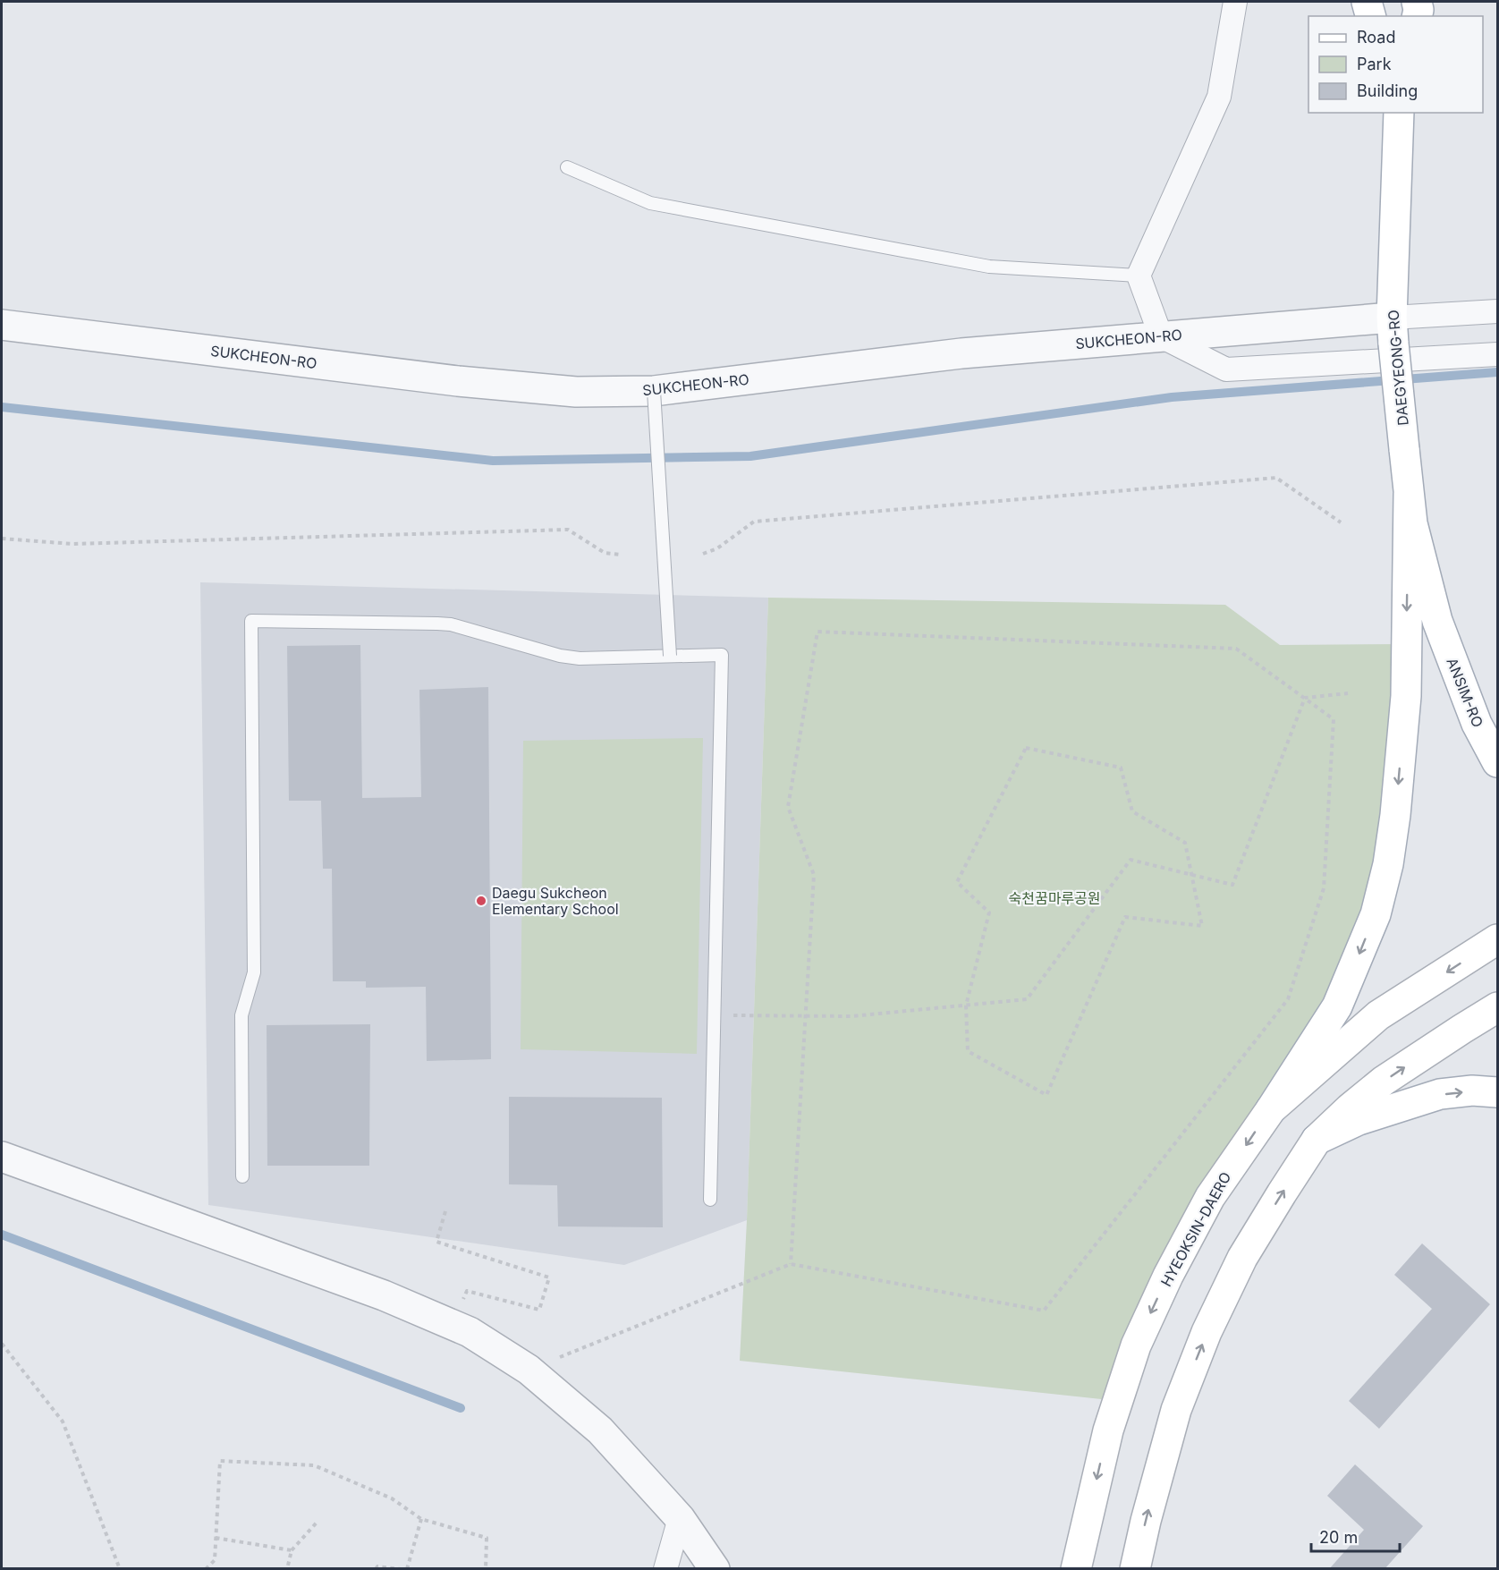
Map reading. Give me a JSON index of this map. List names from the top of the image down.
{
  "streets": {
    "main road": ["DAEGYEONG-RO", "ANSIM-RO", "HYEOKSIN-DAERO"],
    "street": ["SUKCHEON-RO"]
  },
  "crossings": [
    ["SUKCHEON-RO", "DAEGYEONG-RO"],
    ["DAEGYEONG-RO", "ANSIM-RO"]
  ],
  "parks": ["숙천꿈마루공원"],
  "places": ["Daegu Sukcheon Elementary School"],
  "legend": ["Road", "Park", "Building"],
  "scale_bar": "20 m"
}
